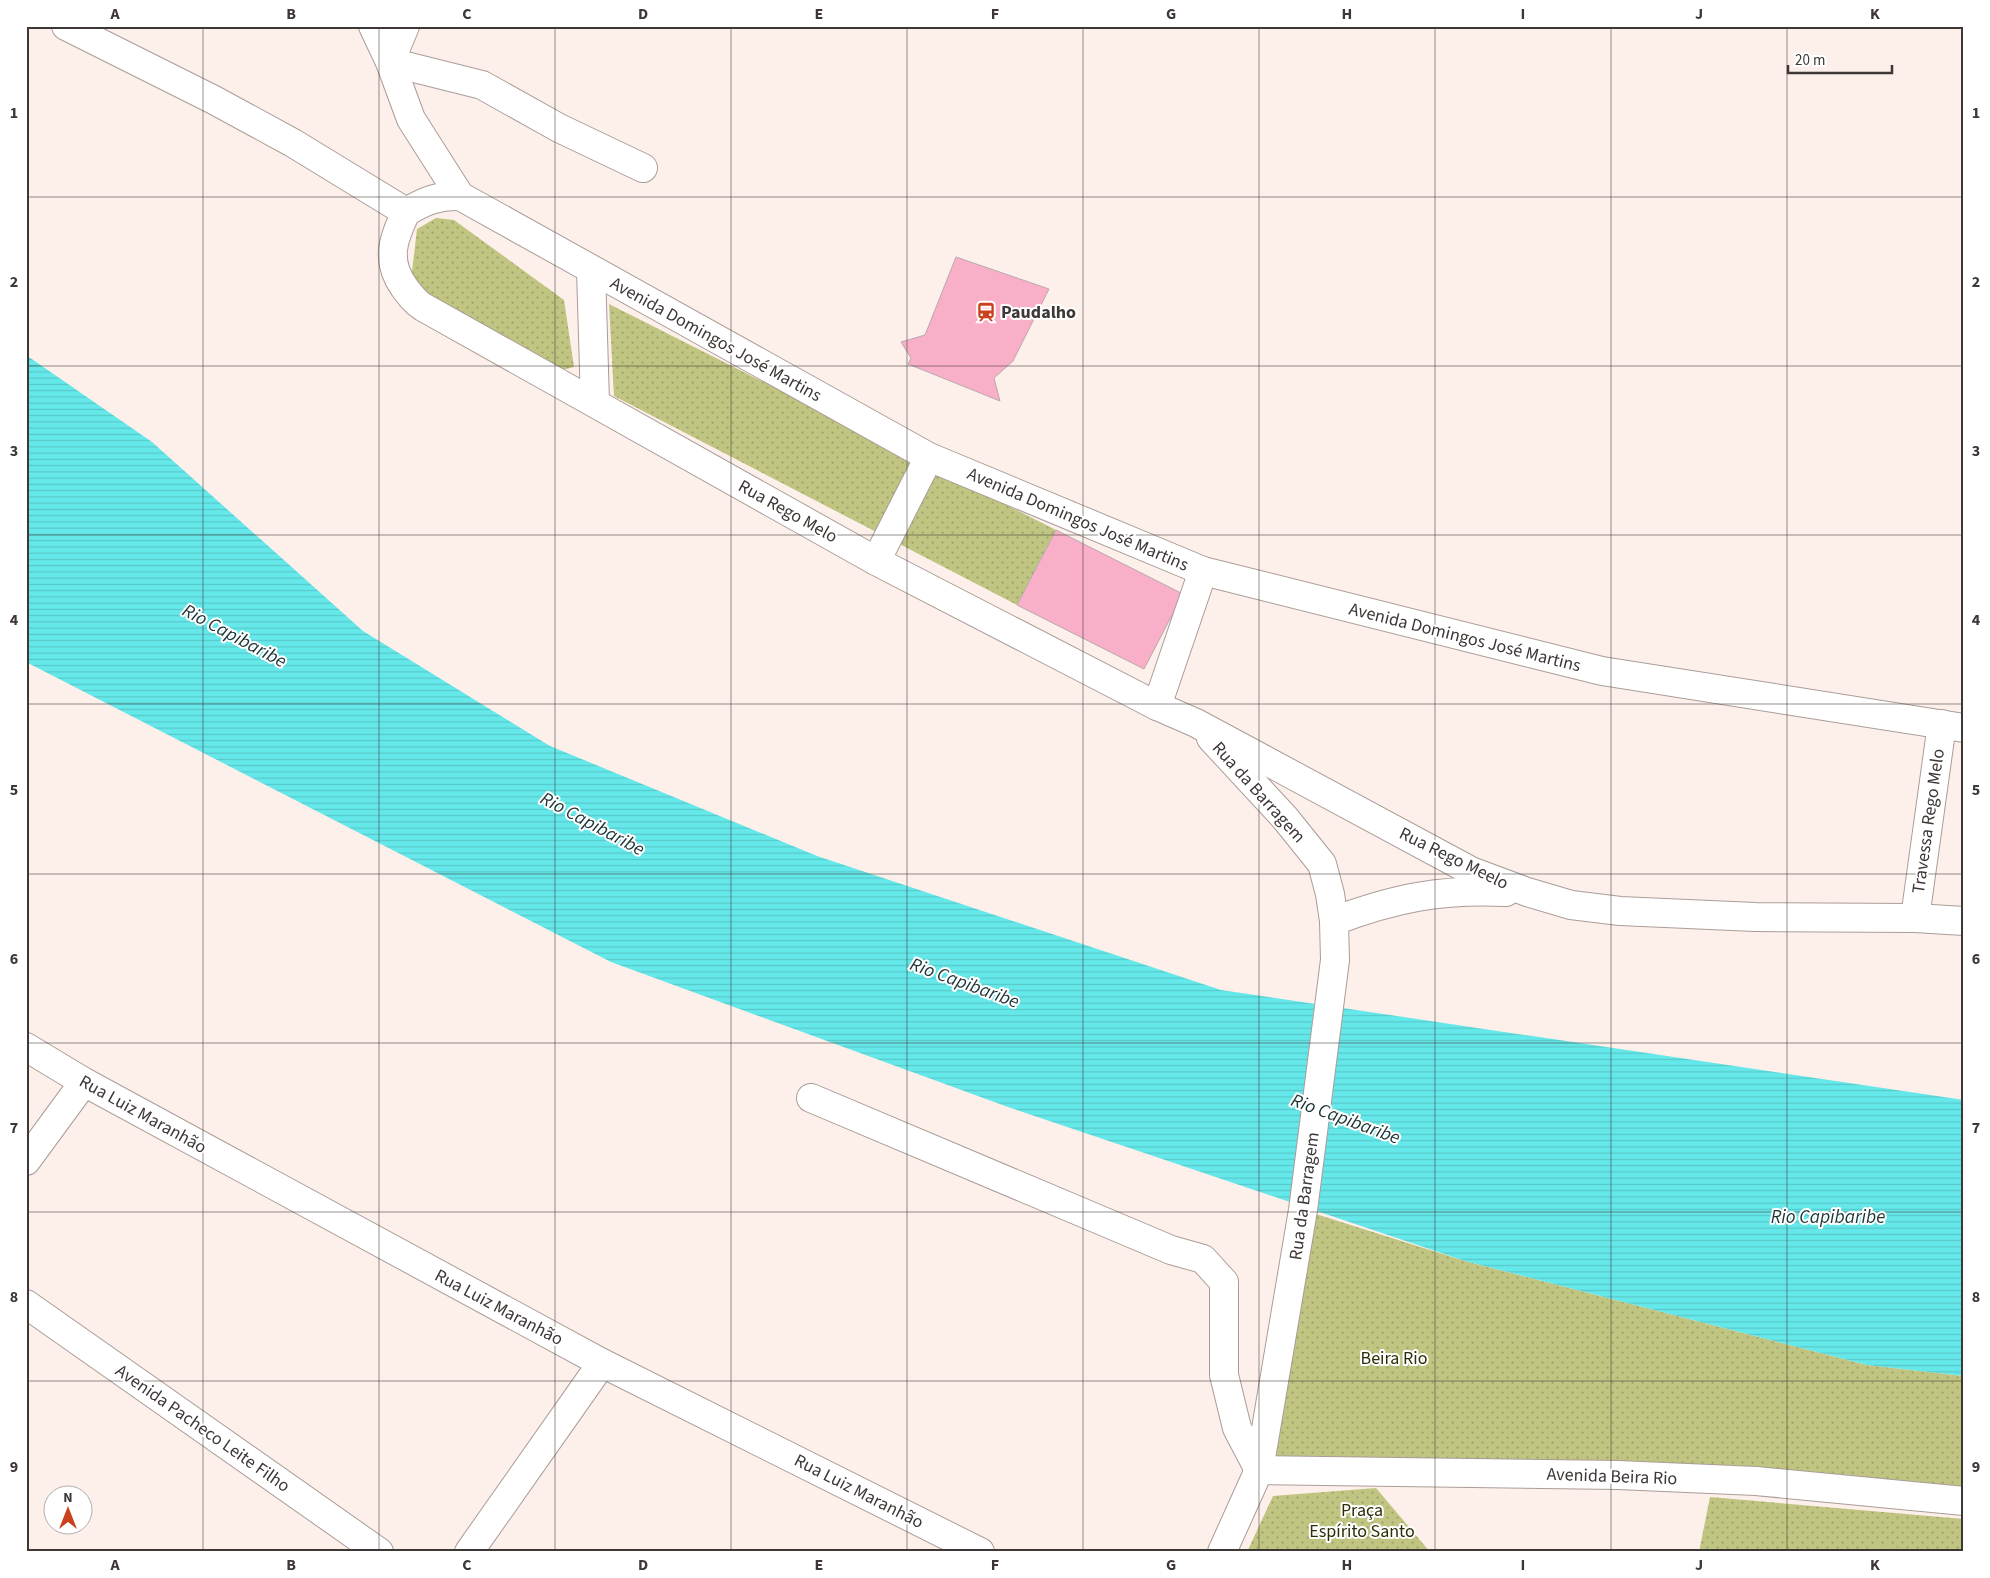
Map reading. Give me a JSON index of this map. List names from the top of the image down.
{
  "streets": {
    "street": [
      "Avenida Domingos José Martins",
      "Rua Rego Melo",
      "Rua da Barragem",
      "Travessa Rego Melo",
      "Rua Rego Meelo",
      "Rua Luiz Maranhão",
      "Avenida Pacheco Leite Filho",
      "Avenida Beira Rio"
    ]
  },
  "crossings": [
    ["Avenida Domingos José Martins", "Travessa Rego Melo"],
    ["Rua Rego Melo", "Rua da Barragem"],
    ["Rua Rego Melo", "Rua Rego Meelo"],
    ["Rua da Barragem", "Rua Rego Meelo"],
    ["Rua da Barragem", "Avenida Beira Rio"],
    ["Travessa Rego Melo", "Rua Rego Meelo"]
  ],
  "water": ["Rio Capibaribe"],
  "parks": ["Beira Rio", "Praça Espírito Santo"],
  "places": {
    "station": ["Paudalho"]
  },
  "scale_bar": "20 m",
  "north": "top",
  "grid": {
    "columns": [
      "A",
      "B",
      "C",
      "D",
      "E",
      "F",
      "G",
      "H",
      "I",
      "J",
      "K"
    ],
    "rows": [
      "1",
      "2",
      "3",
      "4",
      "5",
      "6",
      "7",
      "8",
      "9"
    ]
  }
}
